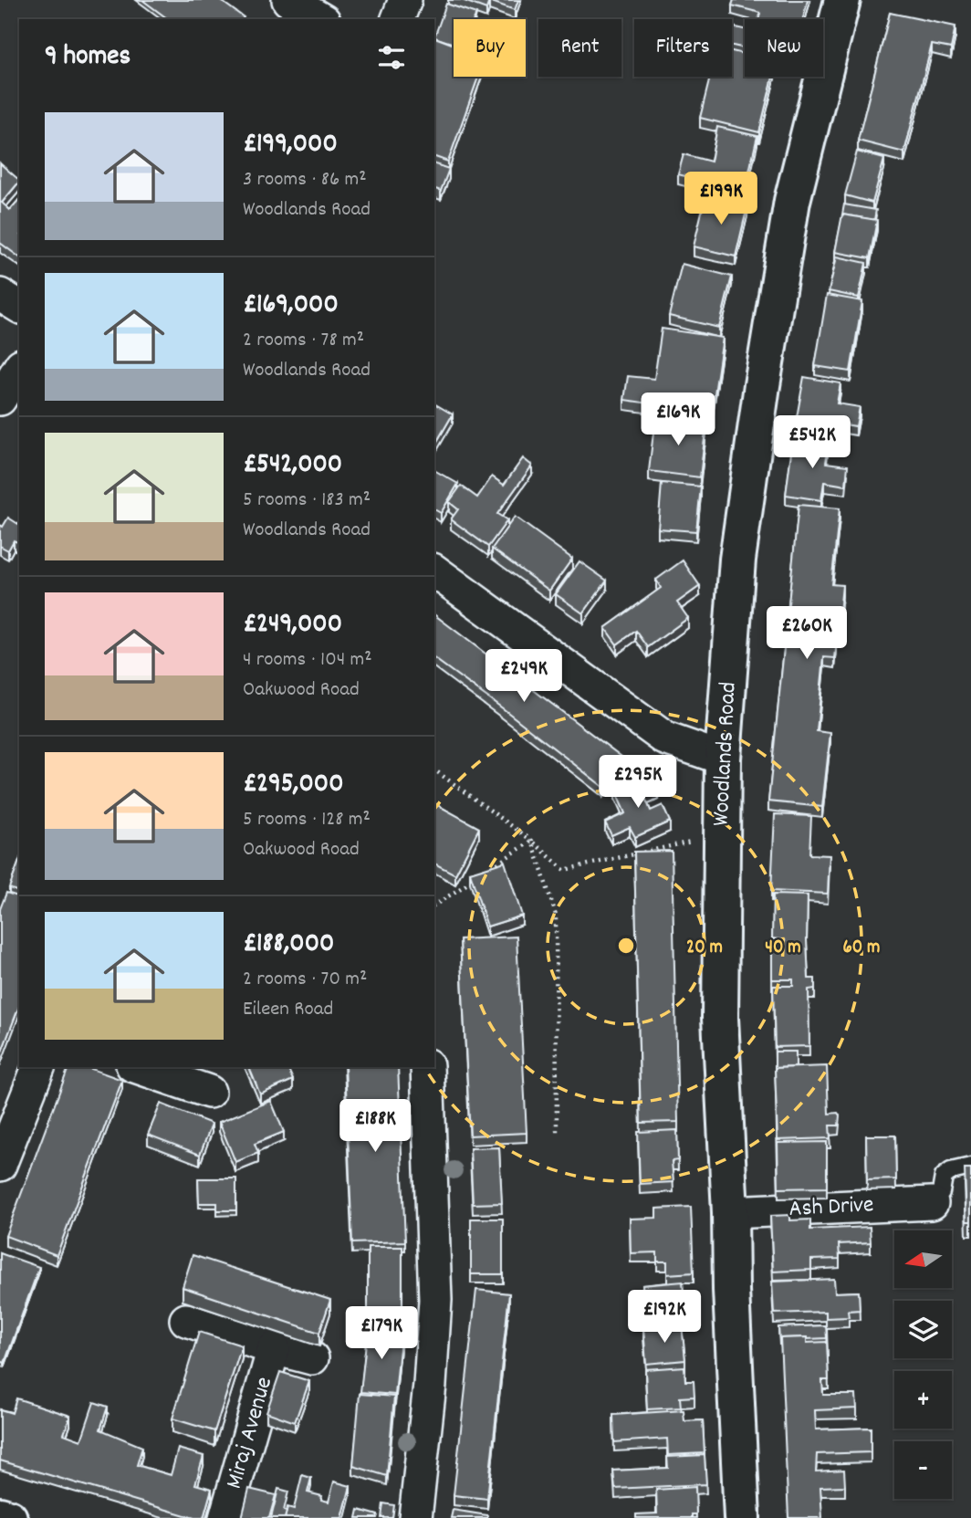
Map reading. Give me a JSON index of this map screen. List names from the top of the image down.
{
  "streets": {
    "street": ["Woodlands Road", "Ash Drive", "Miraj Avenue"]
  },
  "crossings": [
    ["Woodlands Road", "Ash Drive"]
  ],
  "north": "left",
  "page": {
    "chip": [
      "Buy",
      "Rent",
      "Filters",
      "New"
    ],
    "heading": "9 homes",
    "list": [
      {
        "name": "£199,000",
        "note": "3 rooms · 86 m² · Woodlands Road"
      },
      {
        "name": "£169,000",
        "note": "2 rooms · 78 m² · Woodlands Road"
      },
      {
        "name": "£542,000",
        "note": "5 rooms · 183 m² · Woodlands Road"
      },
      {
        "name": "£249,000",
        "note": "4 rooms · 104 m² · Oakwood Road"
      },
      {
        "name": "£295,000",
        "note": "5 rooms · 128 m² · Oakwood Road"
      },
      {
        "name": "£188,000",
        "note": "2 rooms · 70 m² · Eileen Road"
      }
    ],
    "price": [
      "£199K",
      "£169K",
      "£542K",
      "£260K",
      "£249K",
      "£295K",
      "£188K",
      "£192K",
      "£179K"
    ],
    "map_buttons": ["+", "−"]
  },
  "rings": ["20 m", "40 m", "60 m"]
}
